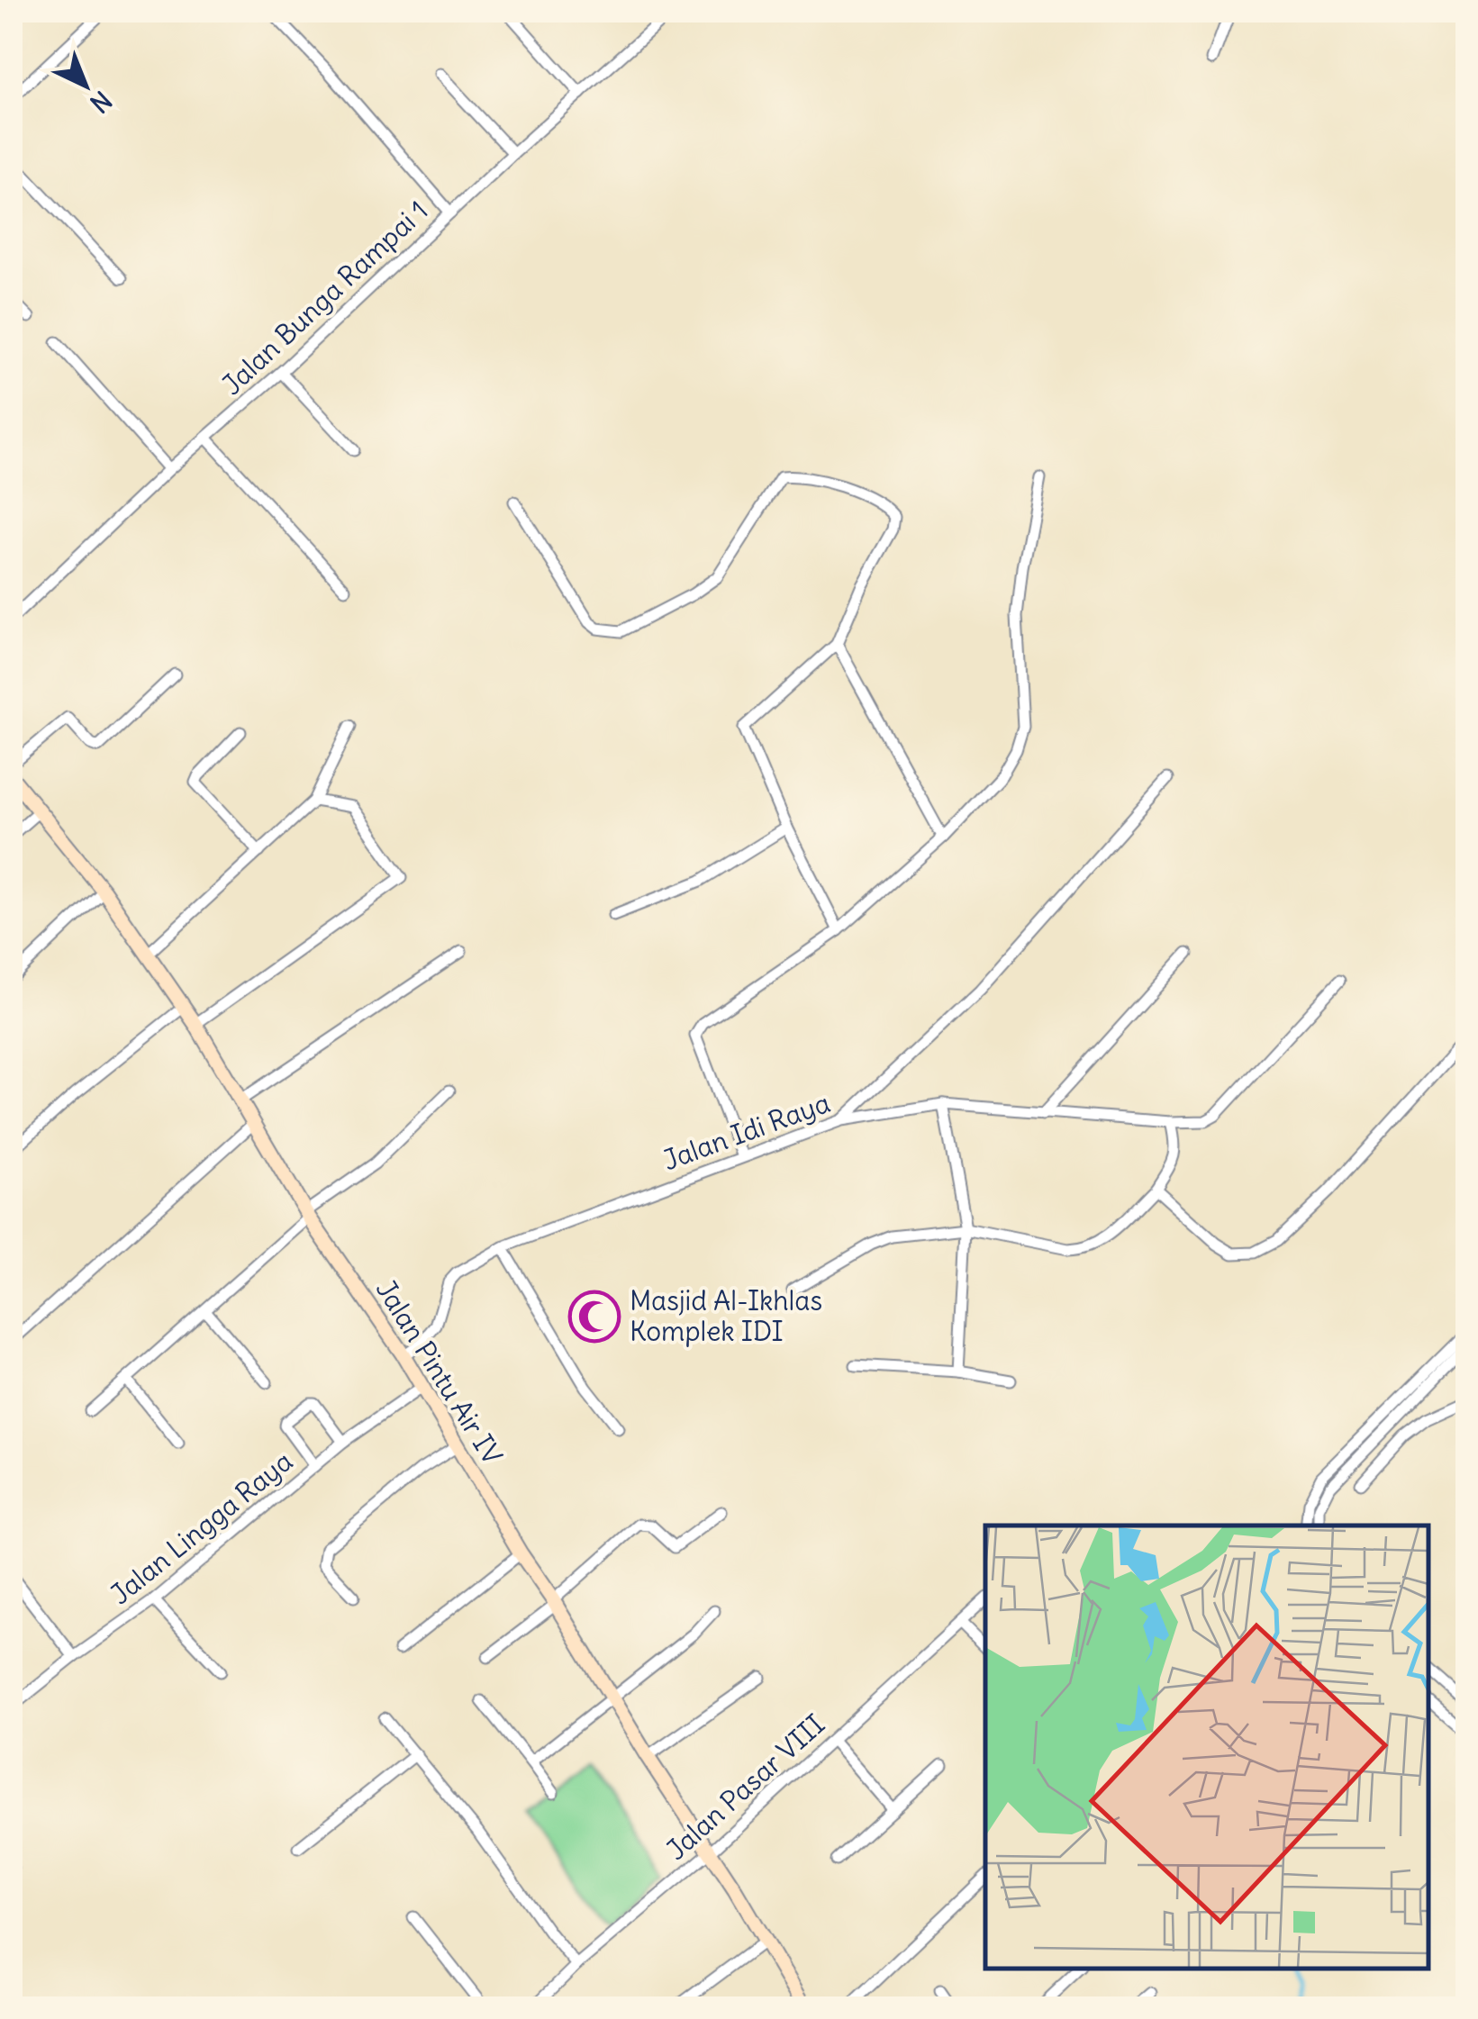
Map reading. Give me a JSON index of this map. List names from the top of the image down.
{
  "streets": {
    "main road": ["Jalan Pintu Air IV"],
    "street": [
      "Jalan Bunga Rampai 1",
      "Jalan Idi Raya",
      "Jalan Lingga Raya",
      "Jalan Pasar VIII"
    ]
  },
  "crossings": [
    ["Jalan Idi Raya", "Jalan Pintu Air IV"],
    ["Jalan Pintu Air IV", "Jalan Lingga Raya"],
    ["Jalan Pintu Air IV", "Jalan Pasar VIII"]
  ],
  "places": {
    "mosque": ["Masjid Al-Ikhlas Komplek IDI"]
  },
  "north": "bottom right"
}
